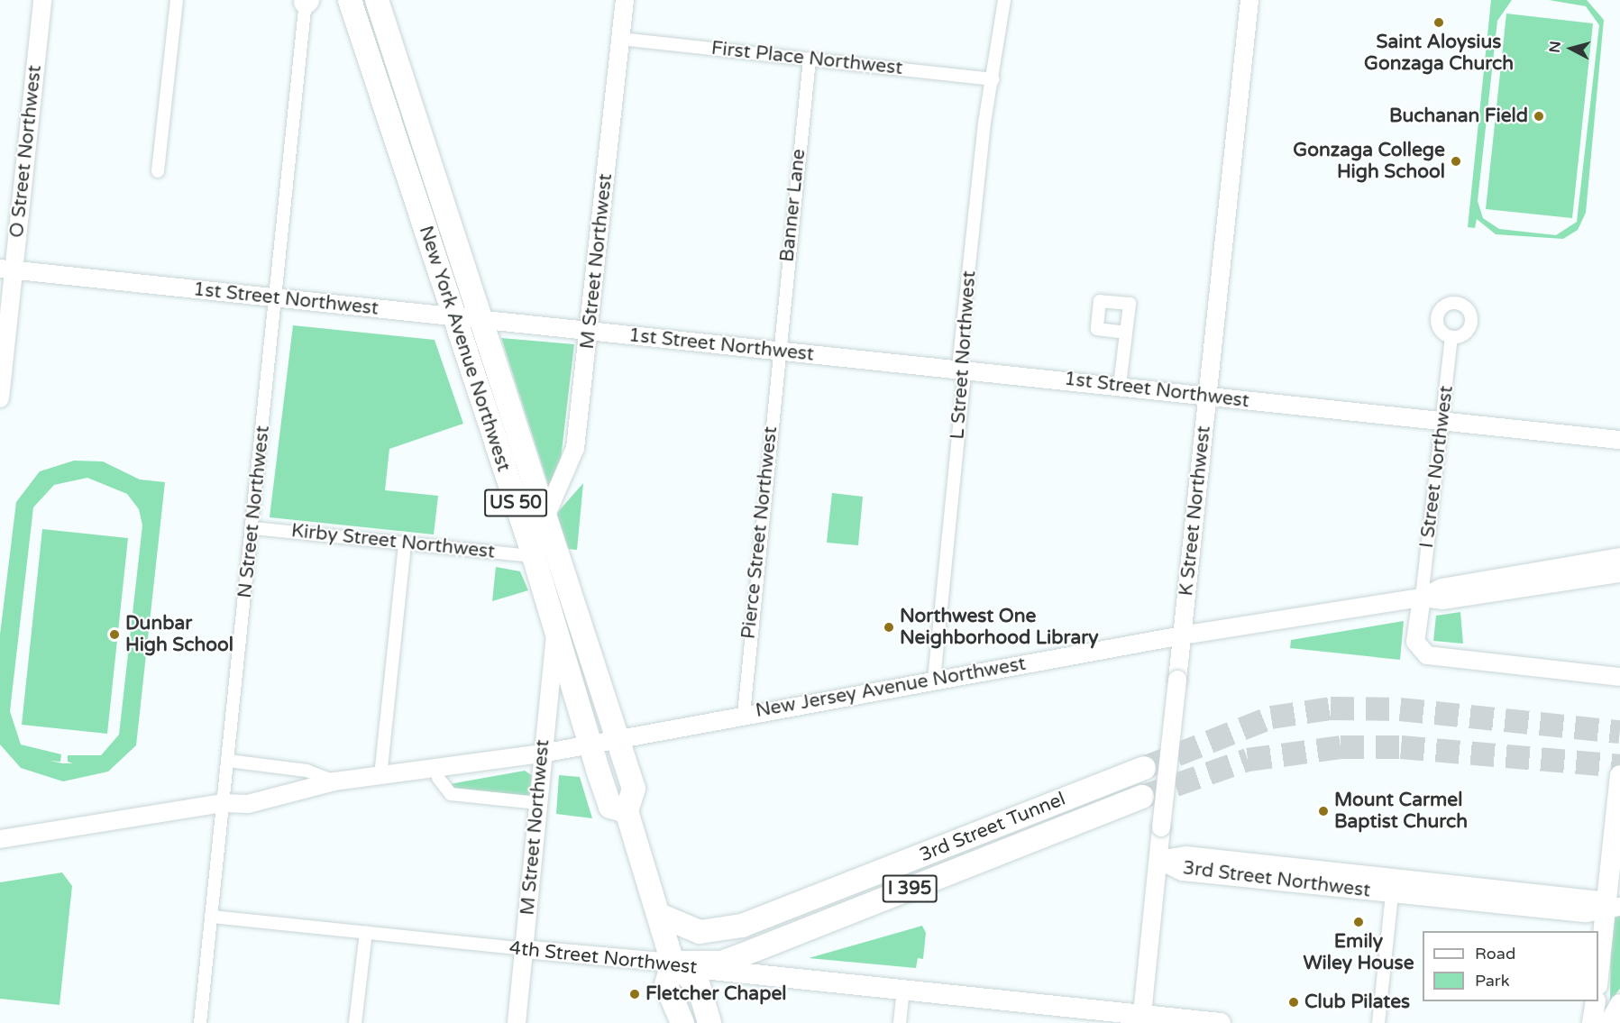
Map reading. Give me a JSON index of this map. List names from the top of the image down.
{
  "streets": {
    "highway": [
      "New York Avenue Northwest",
      "US 50",
      "3rd Street Tunnel",
      "I 395"
    ],
    "main road": ["4th Street Northwest"],
    "street": [
      "First Place Northwest",
      "O Street Northwest",
      "Banner Lane",
      "M Street Northwest",
      "1st Street Northwest",
      "L Street Northwest",
      "I Street Northwest",
      "K Street Northwest",
      "N Street Northwest",
      "Pierce Street Northwest",
      "Kirby Street Northwest",
      "New Jersey Avenue Northwest",
      "3rd Street Northwest"
    ]
  },
  "crossings": [
    ["First Place Northwest", "Banner Lane"],
    ["First Place Northwest", "M Street Northwest"],
    ["First Place Northwest", "L Street Northwest"],
    ["O Street Northwest", "1st Street Northwest"],
    ["Banner Lane", "1st Street Northwest"],
    ["Banner Lane", "Pierce Street Northwest"],
    ["M Street Northwest", "1st Street Northwest"],
    ["M Street Northwest", "New York Avenue Northwest"],
    ["M Street Northwest", "New Jersey Avenue Northwest"],
    ["M Street Northwest", "4th Street Northwest"],
    ["1st Street Northwest", "New York Avenue Northwest"],
    ["1st Street Northwest", "L Street Northwest"],
    ["1st Street Northwest", "I Street Northwest"],
    ["1st Street Northwest", "K Street Northwest"],
    ["1st Street Northwest", "N Street Northwest"],
    ["1st Street Northwest", "Pierce Street Northwest"],
    ["New York Avenue Northwest", "Kirby Street Northwest"],
    ["New York Avenue Northwest", "New Jersey Avenue Northwest"],
    ["L Street Northwest", "New Jersey Avenue Northwest"],
    ["I Street Northwest", "New Jersey Avenue Northwest"],
    ["K Street Northwest", "New Jersey Avenue Northwest"],
    ["K Street Northwest", "3rd Street Northwest"],
    ["K Street Northwest", "4th Street Northwest"],
    ["N Street Northwest", "Kirby Street Northwest"],
    ["N Street Northwest", "New Jersey Avenue Northwest"],
    ["N Street Northwest", "4th Street Northwest"],
    ["Pierce Street Northwest", "New Jersey Avenue Northwest"],
    ["3rd Street Tunnel", "4th Street Northwest"]
  ],
  "places": [
    "Saint Aloysius Gonzaga Church",
    "Buchanan Field",
    "Gonzaga College High School",
    "Northwest One Neighborhood Library",
    "Dunbar High School",
    "Mount Carmel Baptist Church",
    "Emily Wiley House",
    "Fletcher Chapel",
    "Club Pilates"
  ],
  "legend": ["Road", "Park"],
  "north": "left"
}
